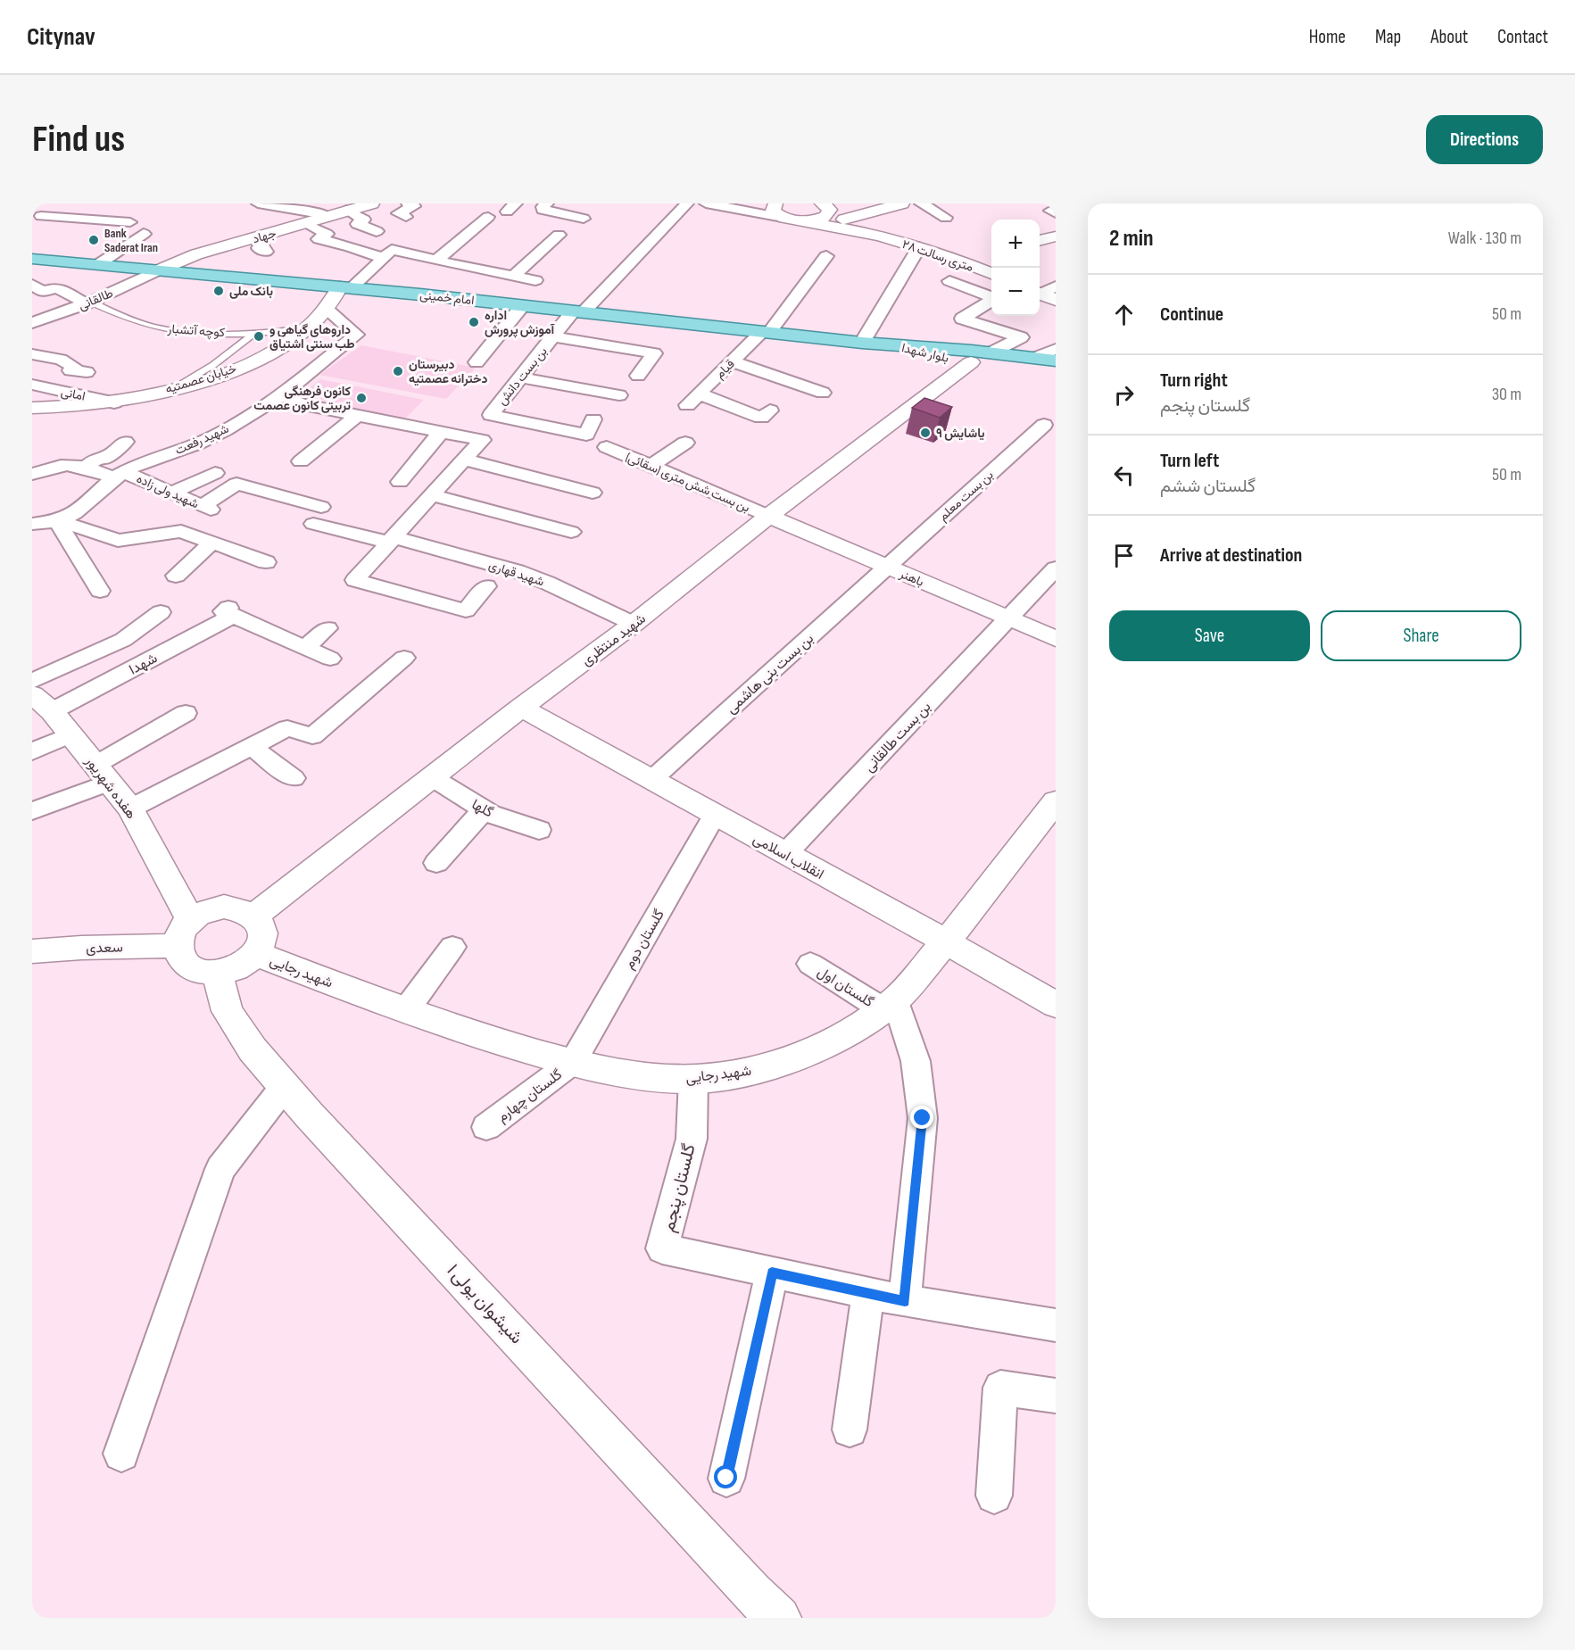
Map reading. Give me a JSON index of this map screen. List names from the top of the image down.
{
  "streets": {
    "main road": ["امام خمینی", "بلوار شهدا"],
    "street": [
      "جهاد",
      "۲۸ متری رسالت",
      "طالقانی",
      "قیام",
      "بن بست دانش",
      "خیابان عصمتیه",
      "امانی",
      "شهید رفعت",
      "بن بست شش متری (سقائی)",
      "شهید ولی زاده",
      "بن بست معلم",
      "شهید قهاری",
      "باهنر",
      "شهید منتظری",
      "شهدا",
      "بن بست بنی هاشمی",
      "بن بست طالقانی",
      "هفده شهریور",
      "گلها",
      "انقلاب اسلامی",
      "گلستان دوم",
      "سعدی",
      "شهید رجایی",
      "گلستان اول",
      "گلستان چهارم",
      "گلستان پنجم",
      "شیشوان یولی ا"
    ],
    "lane": ["کوچه آتشبار"]
  },
  "crossings": [
    ["جهاد", "امام خمینی"],
    ["جهاد", "طالقانی"],
    ["امام خمینی", "طالقانی"],
    ["امام خمینی", "بلوار شهدا"],
    ["امام خمینی", "قیام"],
    ["امام خمینی", "بن بست دانش"],
    ["امام خمینی", "خیابان عصمتیه"],
    ["طالقانی", "کوچه آتشبار"],
    ["کوچه آتشبار", "خیابان عصمتیه"],
    ["بلوار شهدا", "شهید منتظری"],
    ["خیابان عصمتیه", "امانی"],
    ["خیابان عصمتیه", "شهید رفعت"],
    ["شهید رفعت", "شهید ولی زاده"],
    ["بن بست شش متری (سقائی)", "باهنر"],
    ["بن بست شش متری (سقائی)", "شهید منتظری"],
    ["بن بست معلم", "باهنر"],
    ["بن بست معلم", "بن بست بنی هاشمی"],
    ["شهید قهاری", "شهید منتظری"],
    ["باهنر", "شهید منتظری"],
    ["باهنر", "بن بست بنی هاشمی"],
    ["باهنر", "بن بست طالقانی"],
    ["شهید منتظری", "هفده شهریور"],
    ["شهید منتظری", "گلها"],
    ["شهید منتظری", "انقلاب اسلامی"],
    ["شهید منتظری", "سعدی"],
    ["شهید منتظری", "شهید رجایی"],
    ["شهید منتظری", "شیشوان یولی ا"],
    ["شهدا", "هفده شهریور"],
    ["بن بست بنی هاشمی", "انقلاب اسلامی"],
    ["بن بست طالقانی", "انقلاب اسلامی"],
    ["هفده شهریور", "سعدی"],
    ["هفده شهریور", "شهید رجایی"],
    ["هفده شهریور", "شیشوان یولی ا"],
    ["انقلاب اسلامی", "گلستان دوم"],
    ["انقلاب اسلامی", "شهید رجایی"],
    ["گلستان دوم", "شهید رجایی"],
    ["گلستان دوم", "گلستان چهارم"],
    ["سعدی", "شهید رجایی"],
    ["سعدی", "شیشوان یولی ا"],
    ["شهید رجایی", "گلستان اول"],
    ["شهید رجایی", "گلستان چهارم"],
    ["شهید رجایی", "گلستان پنجم"],
    ["شهید رجایی", "شیشوان یولی ا"]
  ],
  "places": [
    "Bank Saderat Iran",
    "بانک ملی",
    "اداره آموزش پرورش",
    "داروهای گیاهی و طب سنتی اشتیاق",
    "دبیرستان دخترانه عصمتیه",
    "کانون فرهنگی تربیتی کانون عصمت",
    "یاشایش ۹"
  ],
  "page": {
    "header": "Citynav",
    "nav": [
      "Home",
      "Map",
      "About",
      "Contact"
    ],
    "buttons": [
      "Directions",
      ["Save", "Share"]
    ],
    "title": "Find us",
    "heading": ["2 min", "Walk · 130 m"],
    "map_buttons": ["+", "−"],
    "list": [
      ["Continue", "50 m"],
      ["Turn right", "گلستان پنجم", "30 m"],
      ["Turn left", "گلستان ششم", "50 m"],
      "Arrive at destination"
    ]
  }
}
